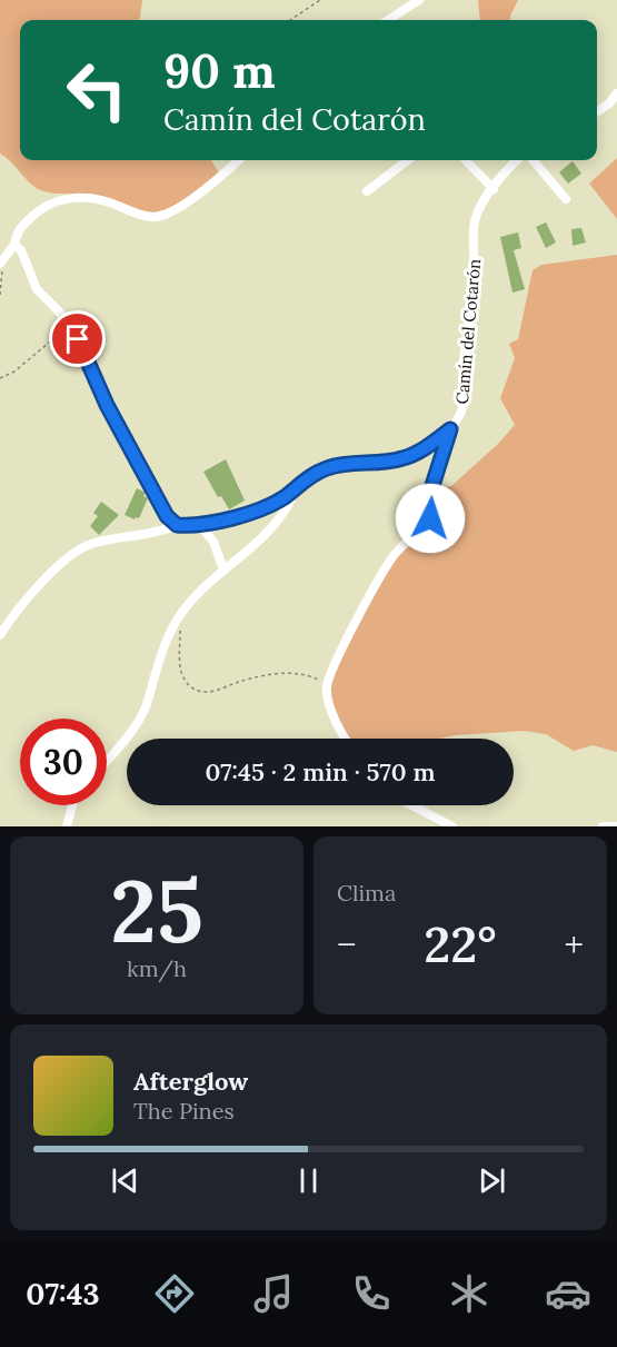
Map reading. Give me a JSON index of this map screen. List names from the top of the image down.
{
  "streets": {
    "street": ["Camín del Cotarón"]
  },
  "page": {
    "turn": ["90 m", "Camín del Cotarón"],
    "limit": "30",
    "trip": "07:45 · 2 min · 570 m",
    "tile": [
      ["25", "km/h"],
      "Clima"
    ],
    "heat": ["−", "22°", "+"],
    "song": ["Afterglow", "The Pines"],
    "tabs": "07:43"
  }
}
